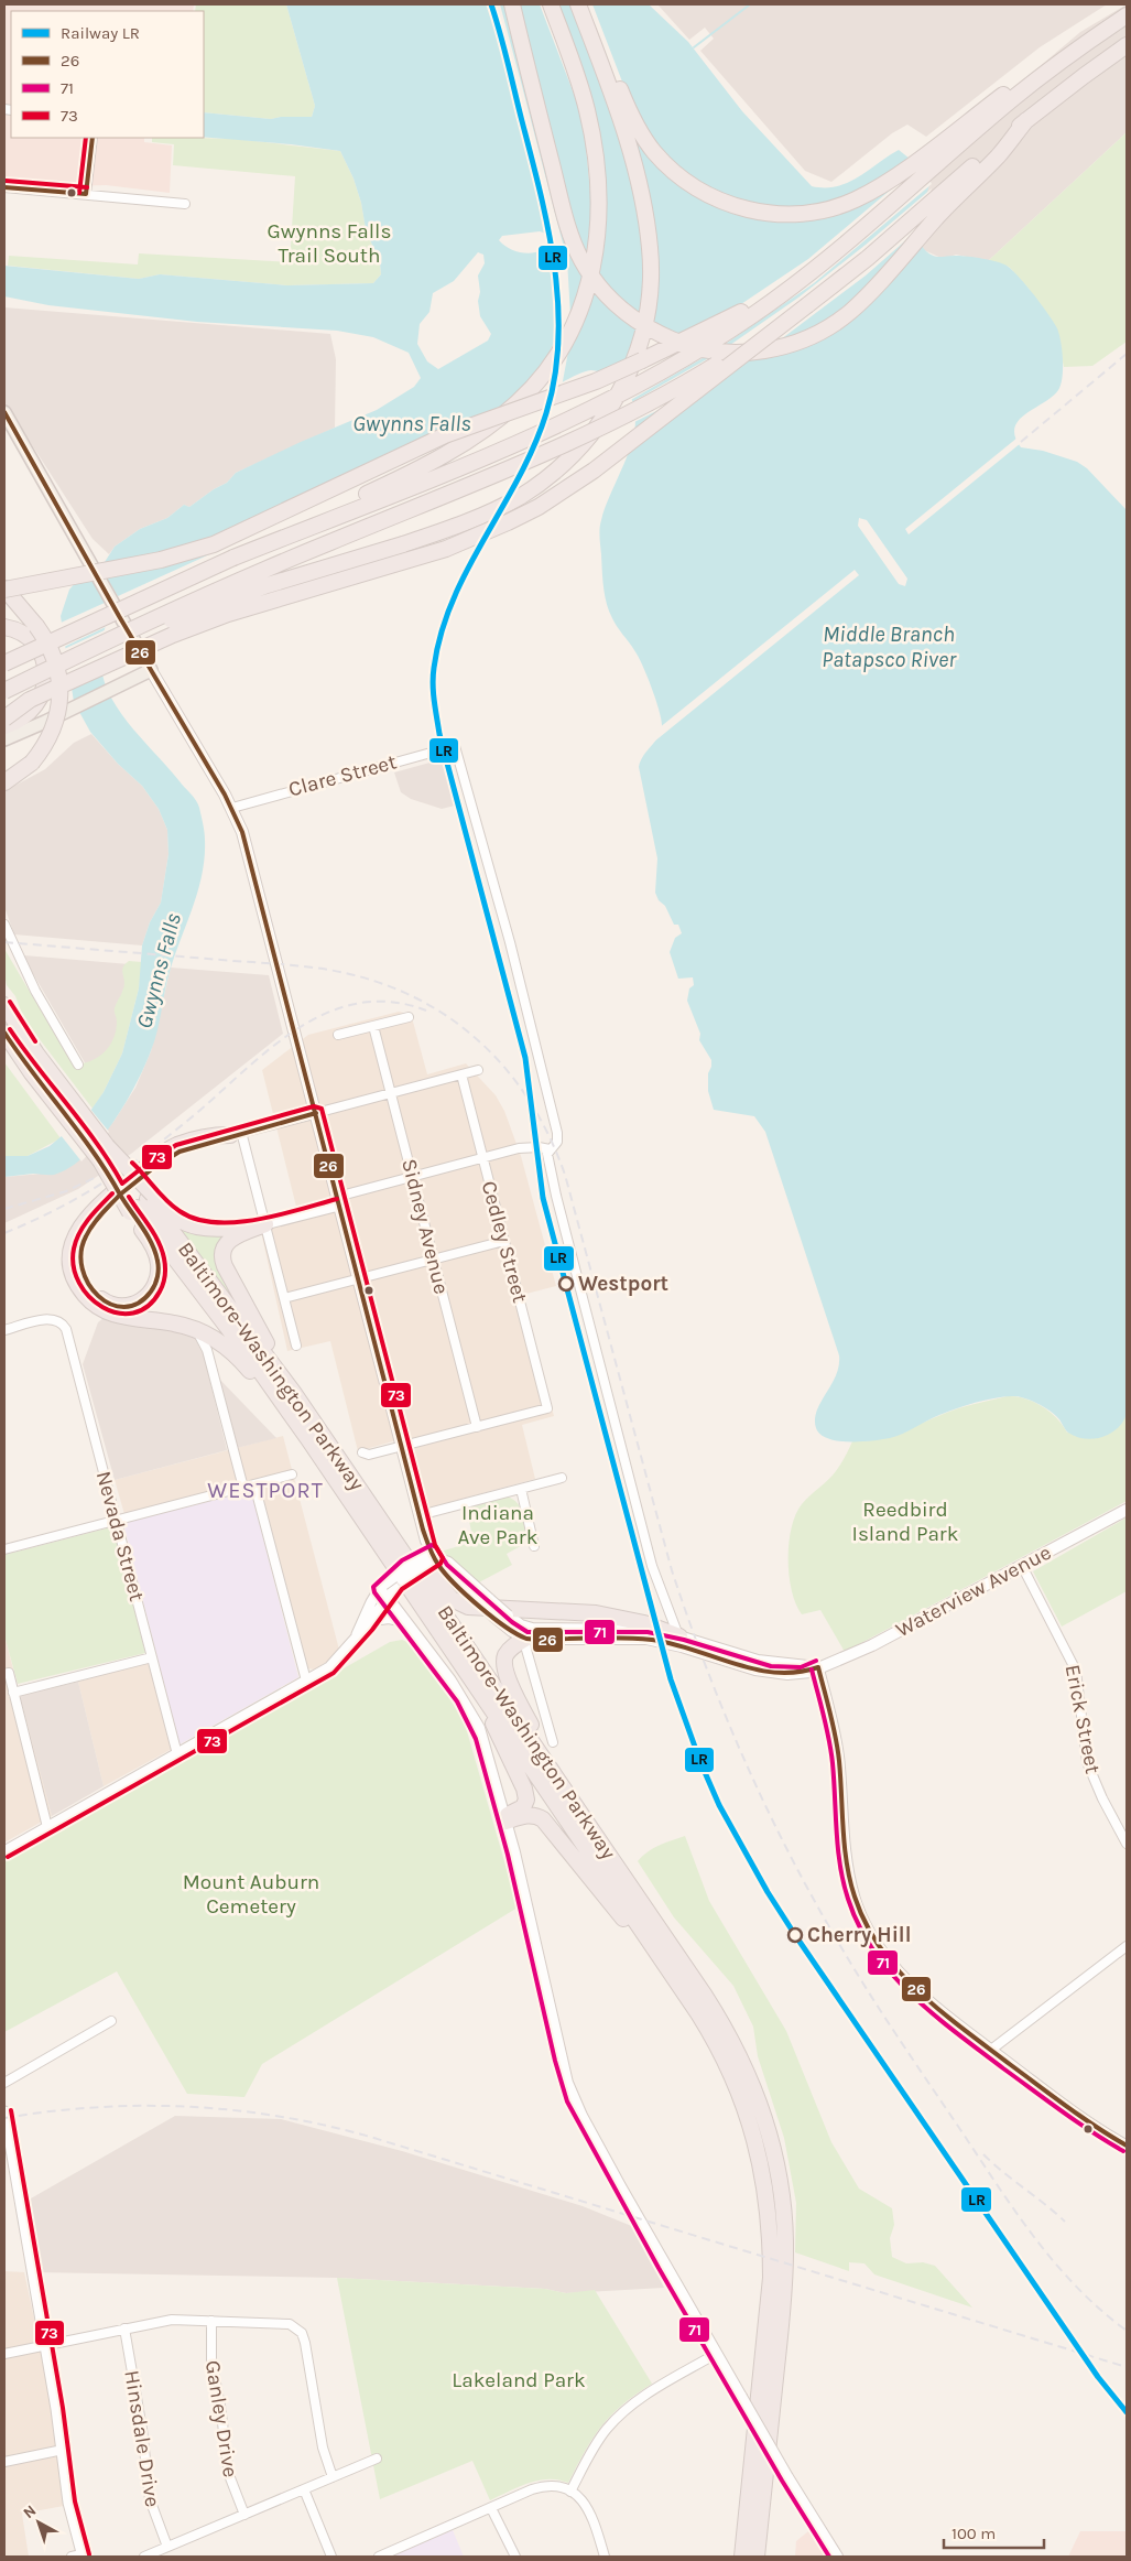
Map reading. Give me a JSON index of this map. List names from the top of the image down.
{
  "streets": {
    "highway": ["Baltimore-Washington Parkway"],
    "main road": ["Waterview Avenue"],
    "street": [
      "Clare Street",
      "Sidney Avenue",
      "Cedley Street",
      "Nevada Street",
      "Erick Street",
      "Ganley Drive",
      "Hinsdale Drive"
    ]
  },
  "crossings": [
    ["Sidney Avenue", "Cedley Street"],
    ["Waterview Avenue", "Erick Street"]
  ],
  "districts": ["WESTPORT"],
  "water": ["Gwynns Falls", "Middle Branch Patapsco River"],
  "parks": [
    "Gwynns Falls Trail South",
    "Reedbird Island Park",
    "Indiana Ave Park",
    "Mount Auburn Cemetery",
    "Lakeland Park"
  ],
  "places": ["Westport", "Cherry Hill"],
  "lines": [
    "rail line LR",
    "transit line 26",
    "transit line 73",
    "transit line 71"
  ],
  "legend": [
    "Railway LR",
    "26",
    "71",
    "73"
  ],
  "scale_bar": "100 m",
  "north": "top left"
}
